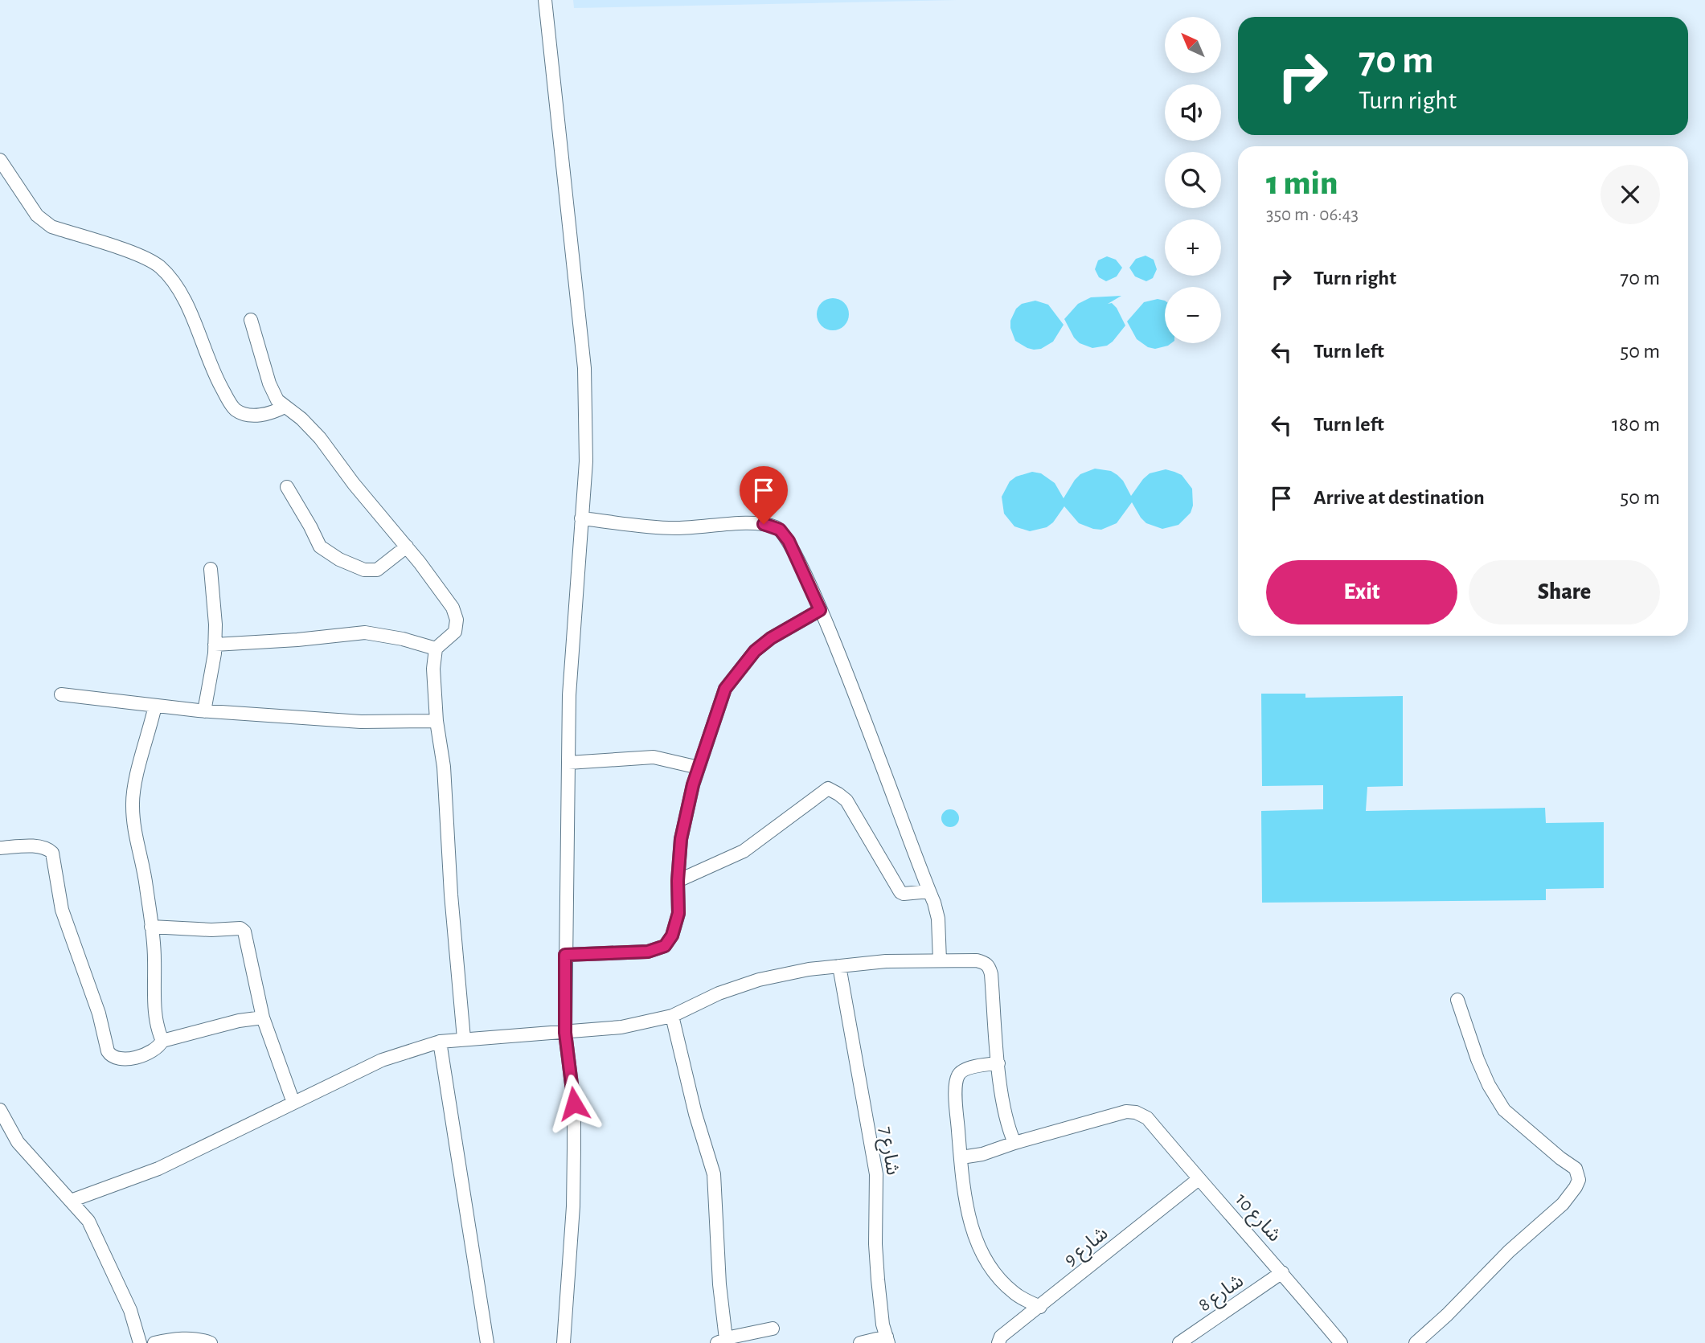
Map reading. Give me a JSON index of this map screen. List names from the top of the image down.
{
  "streets": {
    "street": [
      "شارع 7",
      "شارع 10",
      "شارع 9",
      "شارع 8"
    ]
  },
  "crossings": [
    ["شارع 10", "شارع 9"],
    ["شارع 10", "شارع 8"]
  ],
  "north": "top left",
  "page": {
    "map_buttons": ["+", "−"],
    "turn": ["70 m", "Turn right"],
    "heading": ["1 min", "350 m · 06:43"],
    "list": [
      {
        "name": "Turn right",
        "value": "70 m"
      },
      {
        "name": "Turn left",
        "value": "50 m"
      },
      {
        "name": "Turn left",
        "value": "180 m"
      },
      {
        "name": "Arrive at destination",
        "value": "50 m"
      }
    ],
    "buttons": ["Exit", "Share"]
  }
}
